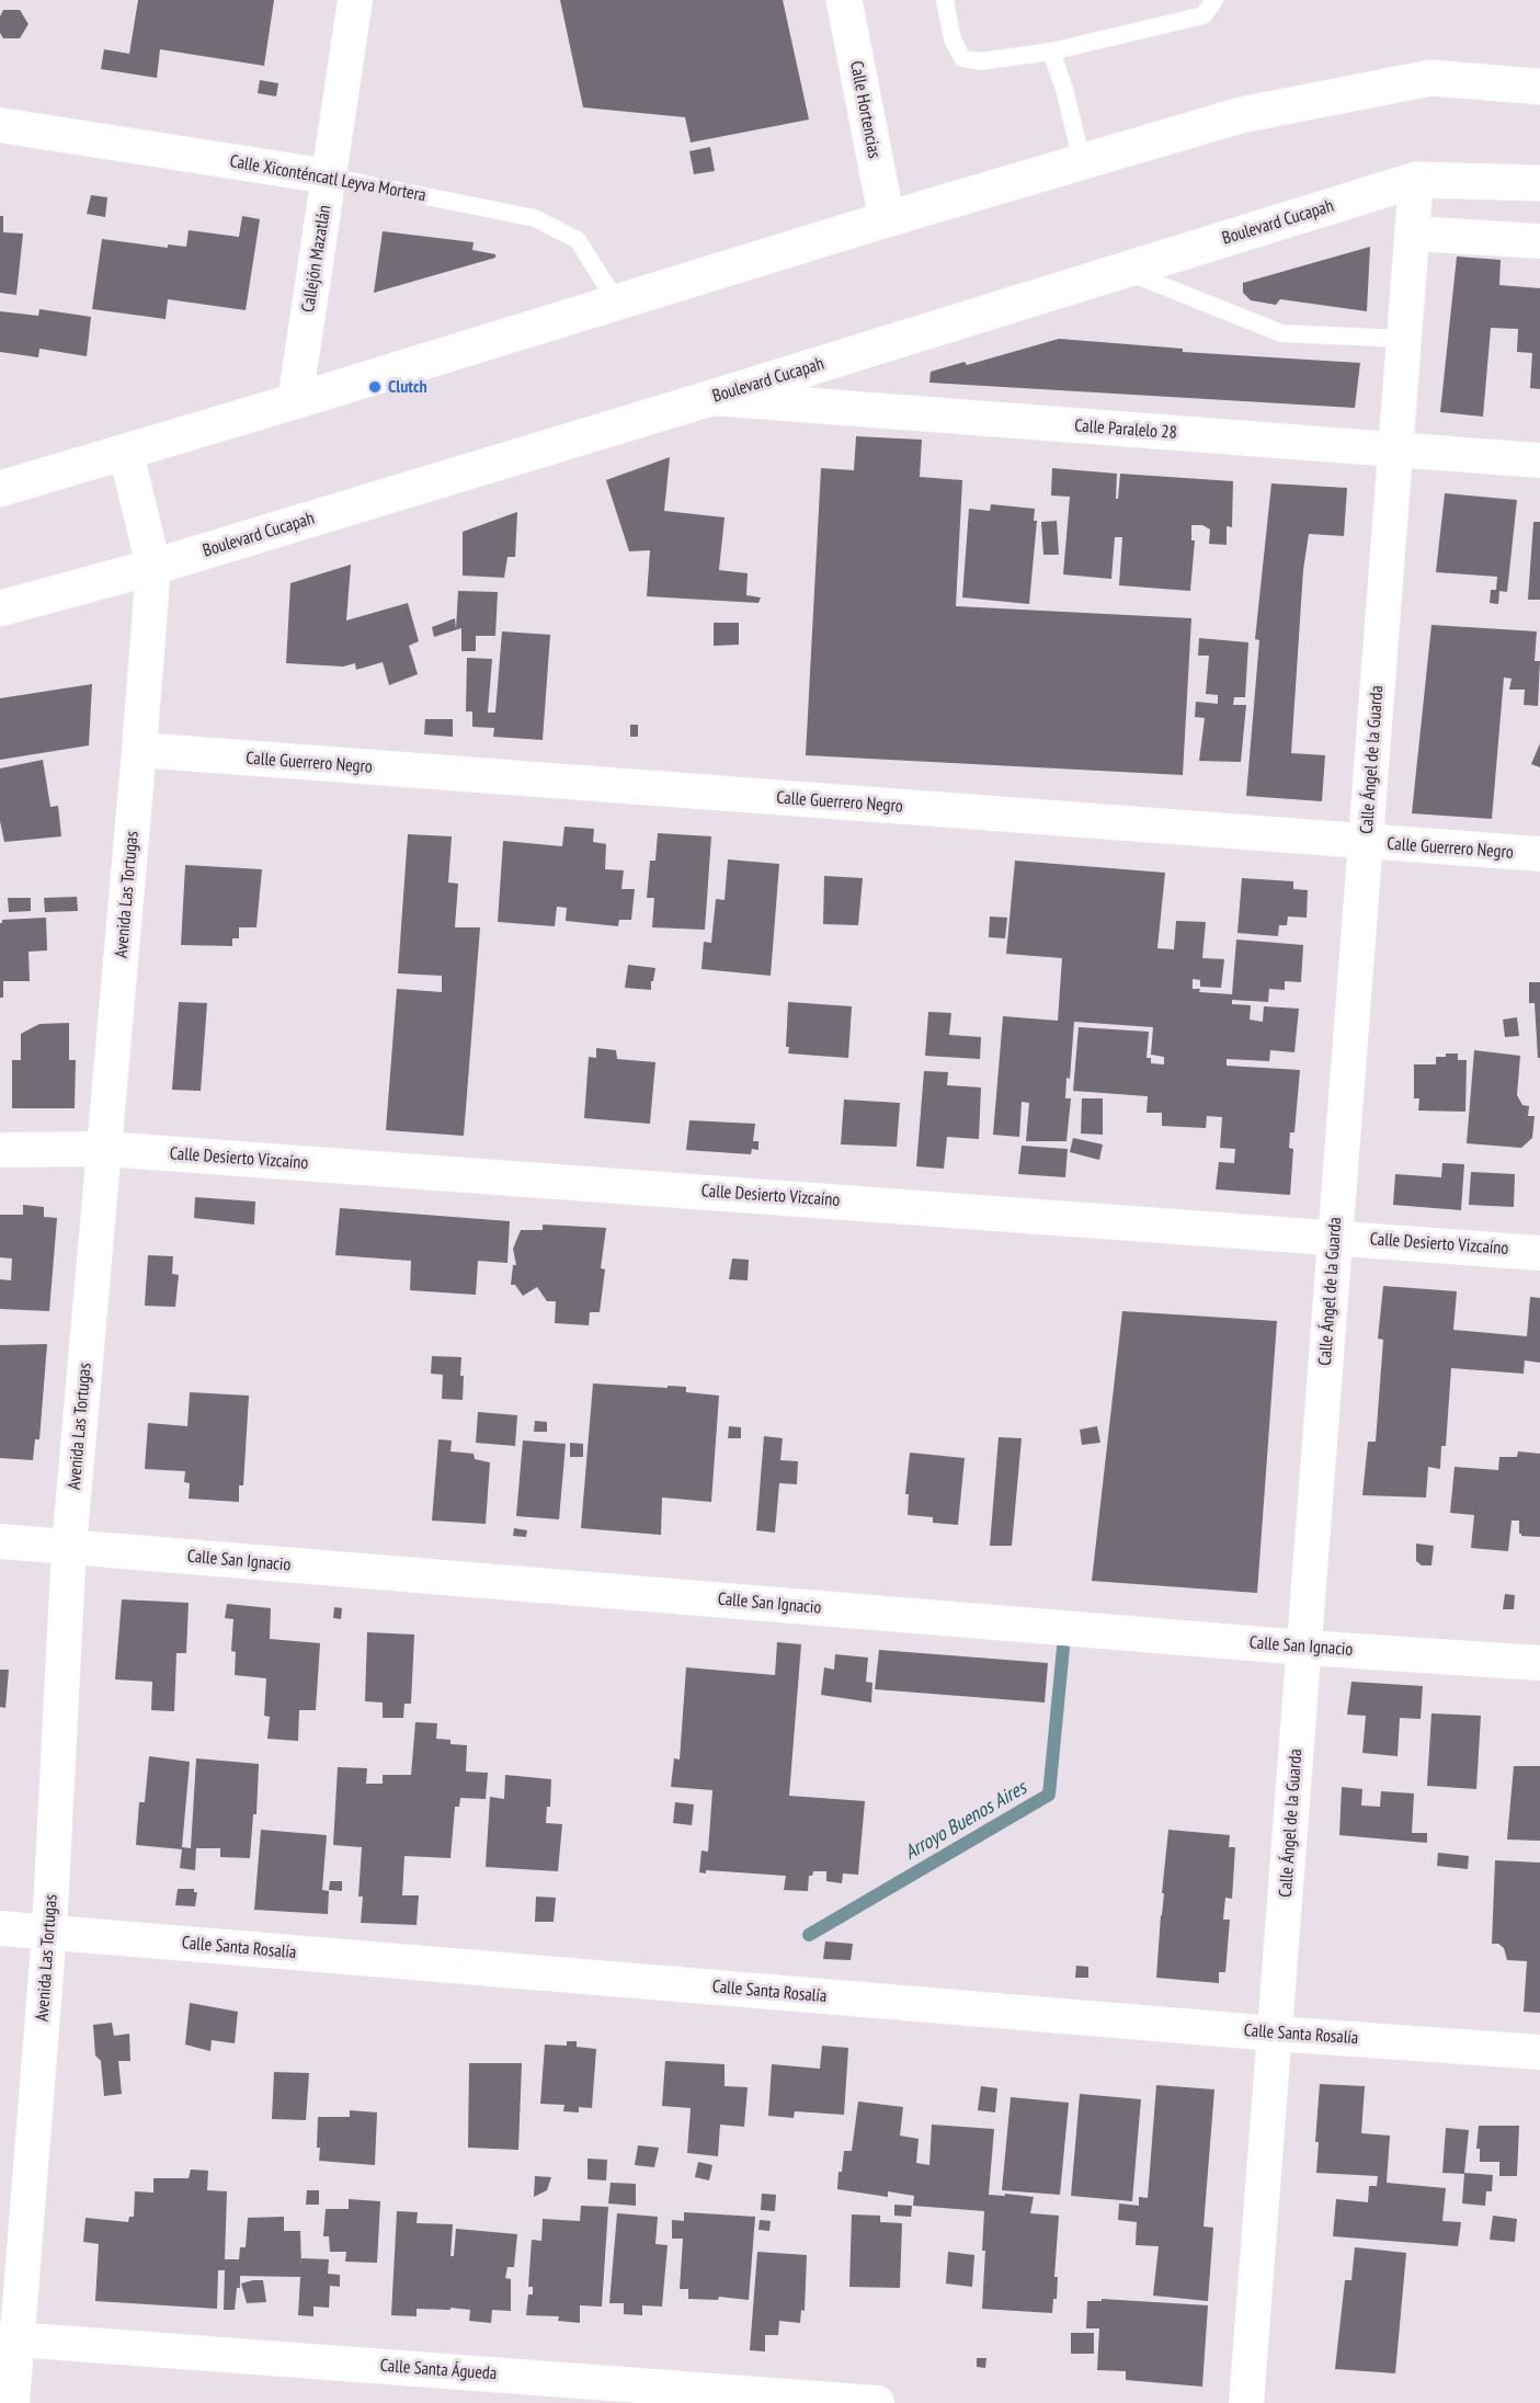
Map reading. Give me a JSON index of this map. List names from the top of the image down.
{
  "streets": {
    "main road": ["Calle Hortencias", "Boulevard Cucapah"],
    "street": [
      "Calle Xiconténcatl Leyva Mortera",
      "Callejón Mazatlán",
      "Calle Paralelo 28",
      "Calle Ángel de la Guarda",
      "Calle Guerrero Negro",
      "Avenida Las Tortugas",
      "Calle Desierto Vizcaíno",
      "Calle San Ignacio",
      "Calle Santa Rosalía",
      "Calle Santa Águeda"
    ]
  },
  "crossings": [
    ["Calle Xiconténcatl Leyva Mortera", "Callejón Mazatlán"],
    ["Boulevard Cucapah", "Calle Paralelo 28"],
    ["Boulevard Cucapah", "Calle Ángel de la Guarda"],
    ["Boulevard Cucapah", "Avenida Las Tortugas"],
    ["Calle Paralelo 28", "Calle Ángel de la Guarda"],
    ["Calle Ángel de la Guarda", "Calle Guerrero Negro"],
    ["Calle Ángel de la Guarda", "Calle Desierto Vizcaíno"],
    ["Calle Ángel de la Guarda", "Calle San Ignacio"],
    ["Calle Ángel de la Guarda", "Calle Santa Rosalía"],
    ["Calle Guerrero Negro", "Avenida Las Tortugas"],
    ["Avenida Las Tortugas", "Calle Desierto Vizcaíno"],
    ["Avenida Las Tortugas", "Calle San Ignacio"],
    ["Avenida Las Tortugas", "Calle Santa Rosalía"],
    ["Avenida Las Tortugas", "Calle Santa Águeda"]
  ],
  "water": ["Arroyo Buenos Aires"],
  "places": ["Clutch"]
}
